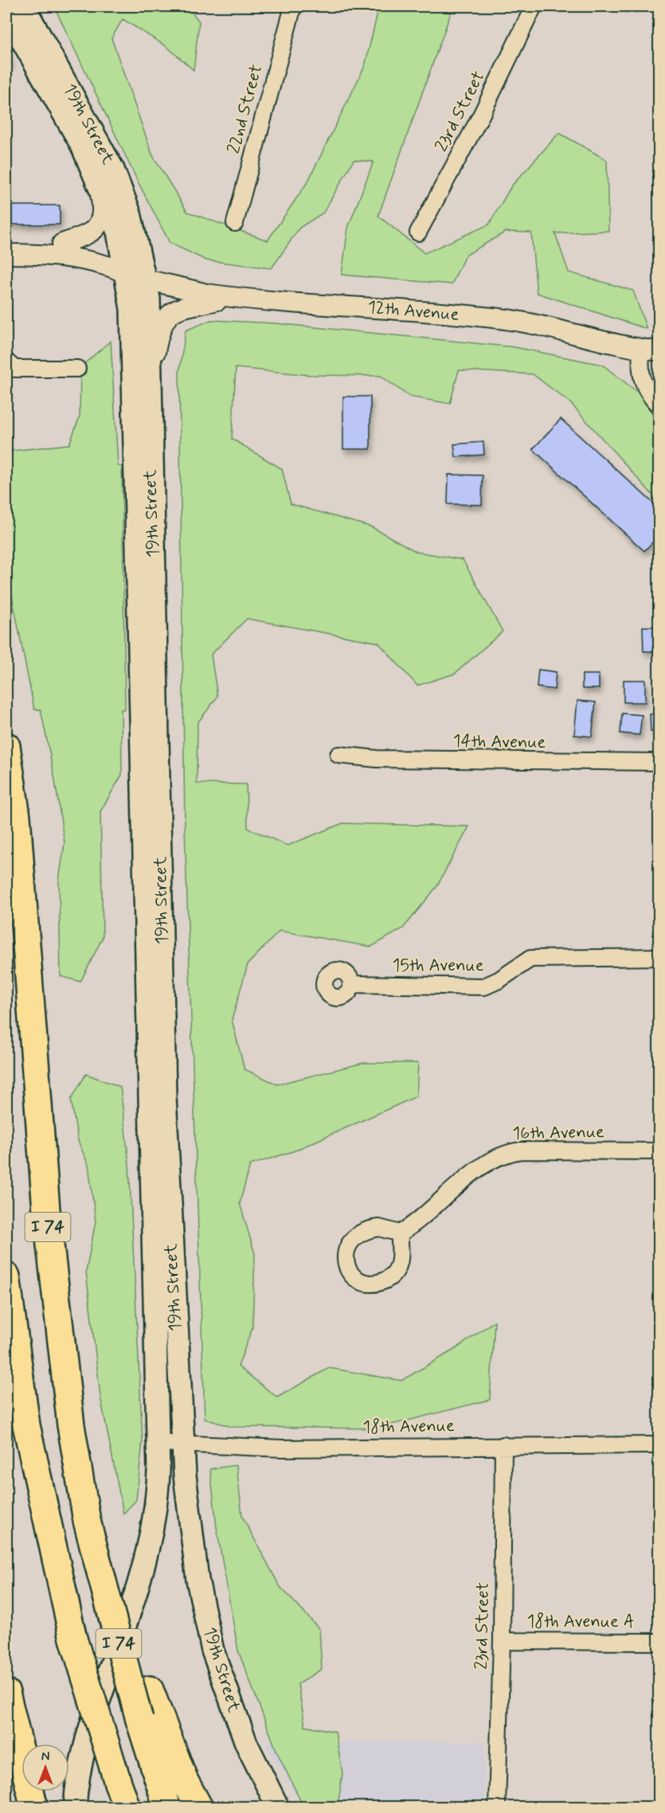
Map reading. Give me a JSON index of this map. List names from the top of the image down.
{
  "streets": {
    "highway": ["I 74"],
    "main road": ["19th Street"],
    "street": [
      "22nd Street",
      "23rd Street",
      "12th Avenue",
      "14th Avenue",
      "15th Avenue",
      "16th Avenue",
      "18th Avenue",
      "18th Avenue A"
    ]
  },
  "crossings": [
    ["23rd Street", "18th Avenue"],
    ["23rd Street", "18th Avenue A"],
    ["19th Street", "12th Avenue"],
    ["19th Street", "18th Avenue"]
  ],
  "north": "top"
}
